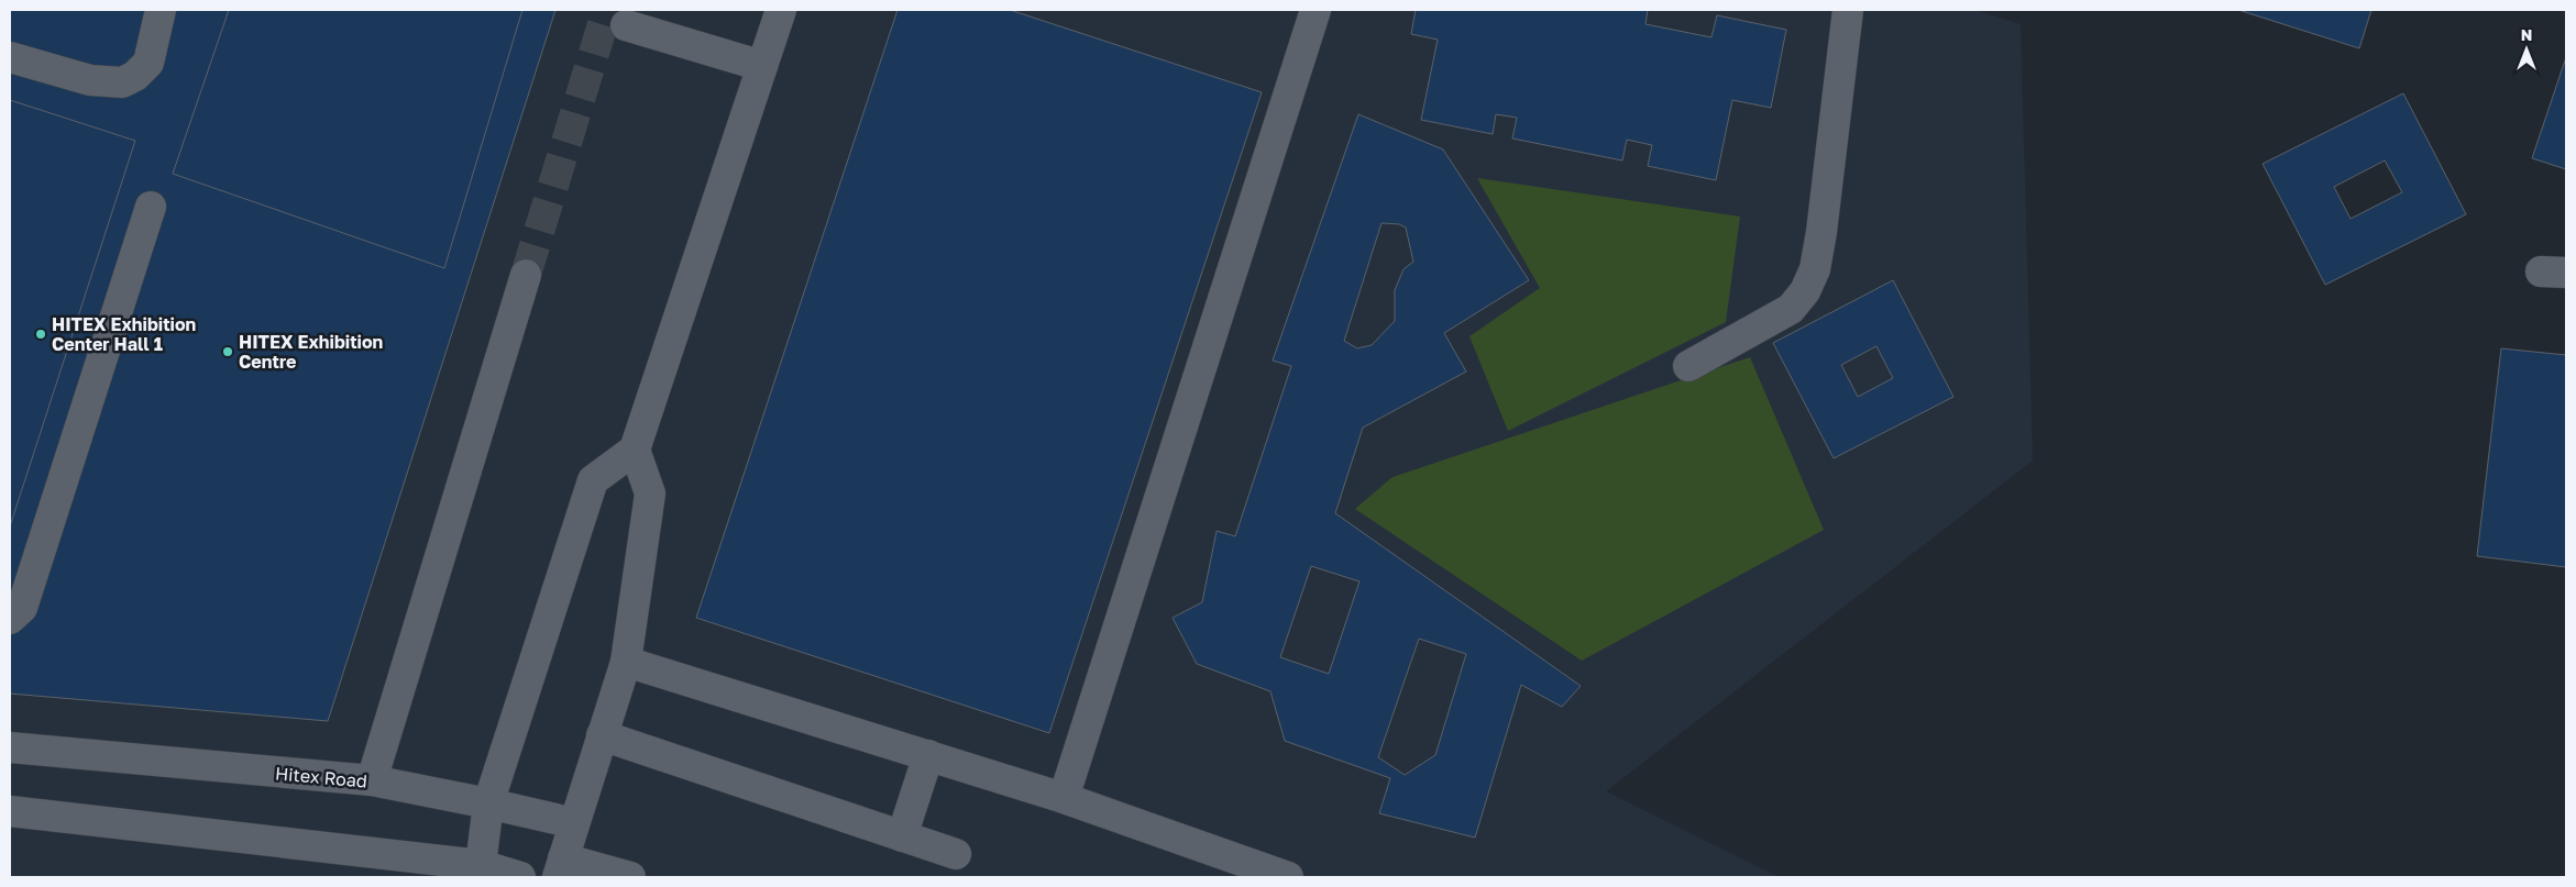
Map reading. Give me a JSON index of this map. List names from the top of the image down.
{
  "streets": {
    "lane": ["Hitex Road"]
  },
  "places": ["HITEX Exhibition Center Hall 1", "HITEX Exhibition Centre"],
  "north": "top"
}
